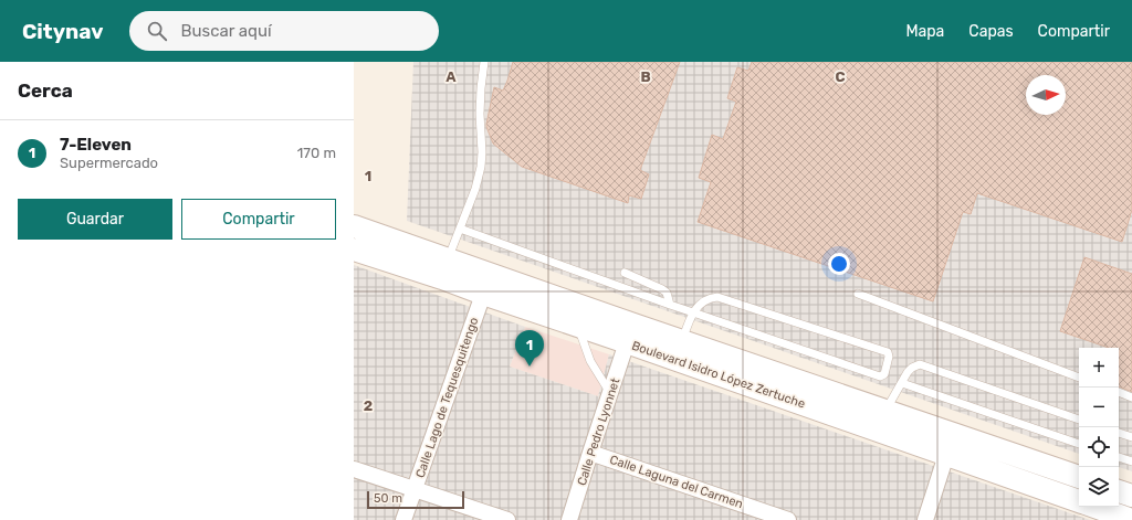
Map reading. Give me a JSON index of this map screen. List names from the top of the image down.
{
  "streets": {
    "main road": ["Boulevard Isidro López Zertuche"],
    "street": ["Calle Lago de Tequesquitengo", "Calle Pedro Lyonnet", "Calle Laguna del Carmen"]
  },
  "crossings": [
    ["Boulevard Isidro López Zertuche", "Calle Lago de Tequesquitengo"],
    ["Boulevard Isidro López Zertuche", "Calle Pedro Lyonnet"],
    ["Calle Pedro Lyonnet", "Calle Laguna del Carmen"]
  ],
  "scale_bar": "50 m",
  "north": "right",
  "page": {
    "header": "Citynav",
    "search": "Buscar aquí",
    "nav": ["Mapa", "Capas", "Compartir"],
    "heading": "Cerca",
    "list": [
      {
        "mark": "1",
        "name": "7-Eleven",
        "note": "Supermercado",
        "value": "170 m"
      }
    ],
    "buttons": ["Guardar", "Compartir"],
    "pins": "1",
    "map_buttons": ["+", "−"],
    "scale": "50 m"
  },
  "grid": {
    "columns": ["A", "B", "C"],
    "rows": ["1", "2"]
  }
}
